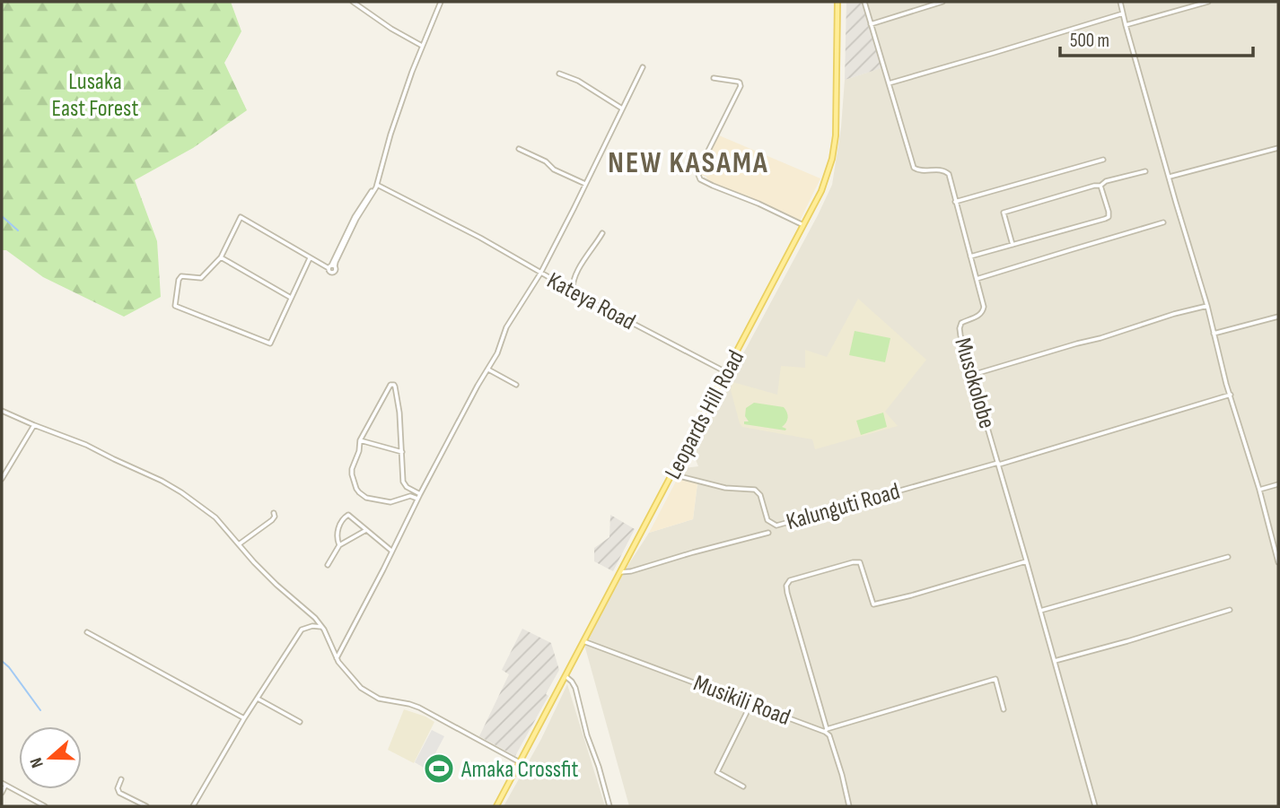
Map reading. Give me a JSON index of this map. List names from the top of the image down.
{
  "streets": {
    "main road": ["Leopards Hill Road"],
    "street": [
      "Kateya Road",
      "Musokolobe",
      "Kalunguti Road",
      "Musikili Road"
    ]
  },
  "crossings": [
    ["Kateya Road", "Leopards Hill Road"],
    ["Musokolobe", "Kalunguti Road"],
    ["Leopards Hill Road", "Kalunguti Road"],
    ["Leopards Hill Road", "Musikili Road"]
  ],
  "districts": ["NEW KASAMA"],
  "parks": ["Lusaka East Forest"],
  "places": {
    "sports": ["Amaka Crossfit"]
  },
  "scale_bar": "500 m",
  "north": "left"
}
